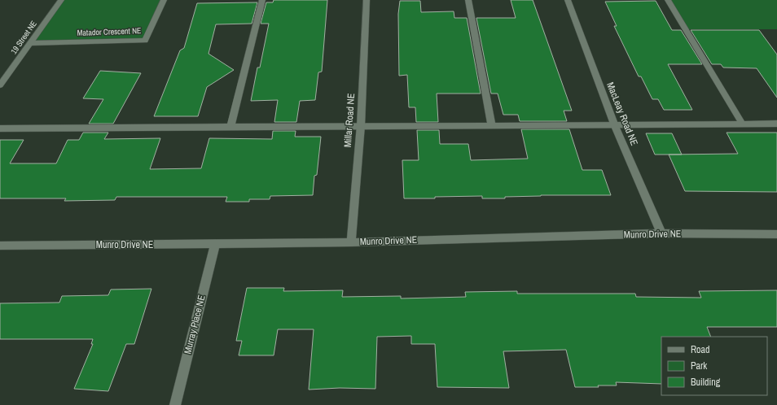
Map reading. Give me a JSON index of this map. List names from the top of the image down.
{
  "streets": {
    "street": [
      "Matador Crescent NE",
      "19 Street NE",
      "MacLeay Road NE",
      "Millar Road NE",
      "Munro Drive NE",
      "Murray Place NE"
    ]
  },
  "crossings": [
    ["Matador Crescent NE", "19 Street NE"],
    ["MacLeay Road NE", "Munro Drive NE"],
    ["Millar Road NE", "Munro Drive NE"],
    ["Munro Drive NE", "Murray Place NE"]
  ],
  "legend": ["Road", "Park", "Building"]
}
